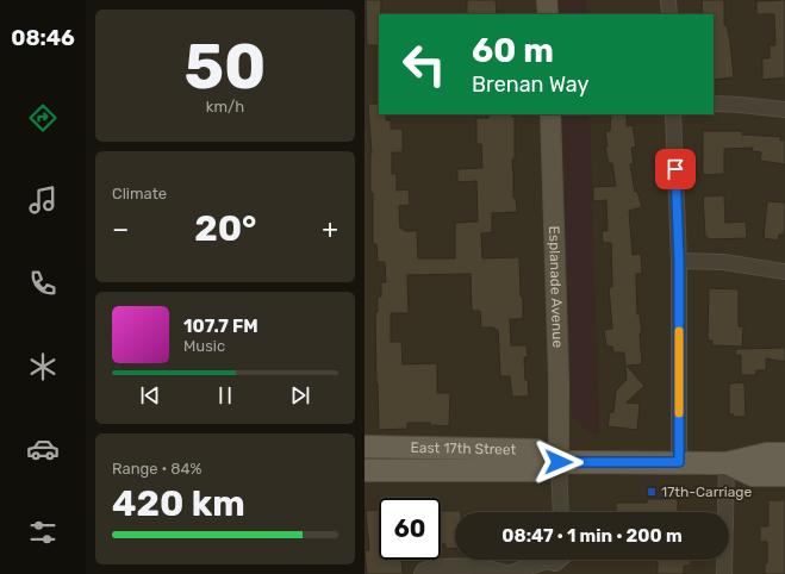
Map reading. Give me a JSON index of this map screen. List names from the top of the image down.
{
  "streets": {
    "main road": ["East 17th Street"],
    "street": ["Esplanade Avenue"]
  },
  "crossings": [
    ["Esplanade Avenue", "East 17th Street"]
  ],
  "places": {
    "transit": ["17th-Carriage"]
  },
  "page": {
    "tabs": "08:46",
    "tile": [
      ["50", "km/h"],
      "Climate",
      ["Range · 84%", "420 km"]
    ],
    "turn": ["60 m", "Brenan Way"],
    "heat": ["−", "20°", "+"],
    "song": ["107.7 FM", "Music"],
    "limit": "60",
    "trip": "08:47 · 1 min · 200 m"
  }
}
